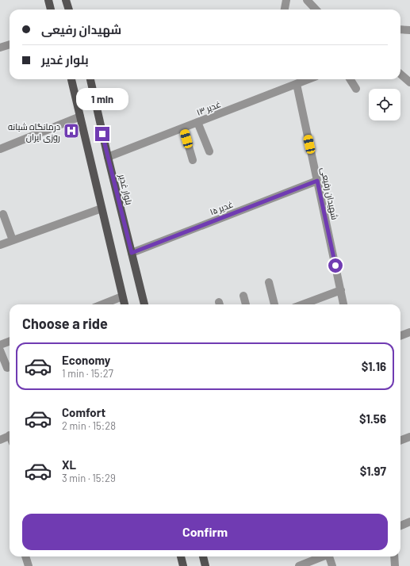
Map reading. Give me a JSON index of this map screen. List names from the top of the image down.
{
  "streets": {
    "main road": ["بلوار غدیر"],
    "street": ["۱۳ غدیر", "شهیدان رفیعی", "۱۵ غدیر"]
  },
  "crossings": [
    ["۱۳ غدیر", "بلوار غدیر"],
    ["۱۳ غدیر", "شهیدان رفیعی"],
    ["بلوار غدیر", "۱۵ غدیر"],
    ["شهیدان رفیعی", "۱۵ غدیر"]
  ],
  "places": {
    "hospital": ["درمانگاه شبانه روزی ایران"]
  },
  "page": {
    "banner": ["شهیدان رفیعی", "بلوار غدیر"],
    "bubble": "1 min",
    "heading": "Choose a ride",
    "list": [
      {
        "name": "Economy",
        "note": "1 min · 15:27",
        "value": "$1.16"
      },
      {
        "name": "Comfort",
        "note": "2 min · 15:28",
        "value": "$1.56"
      },
      {
        "name": "XL",
        "note": "3 min · 15:29",
        "value": "$1.97"
      }
    ],
    "buttons": "Confirm"
  }
}
